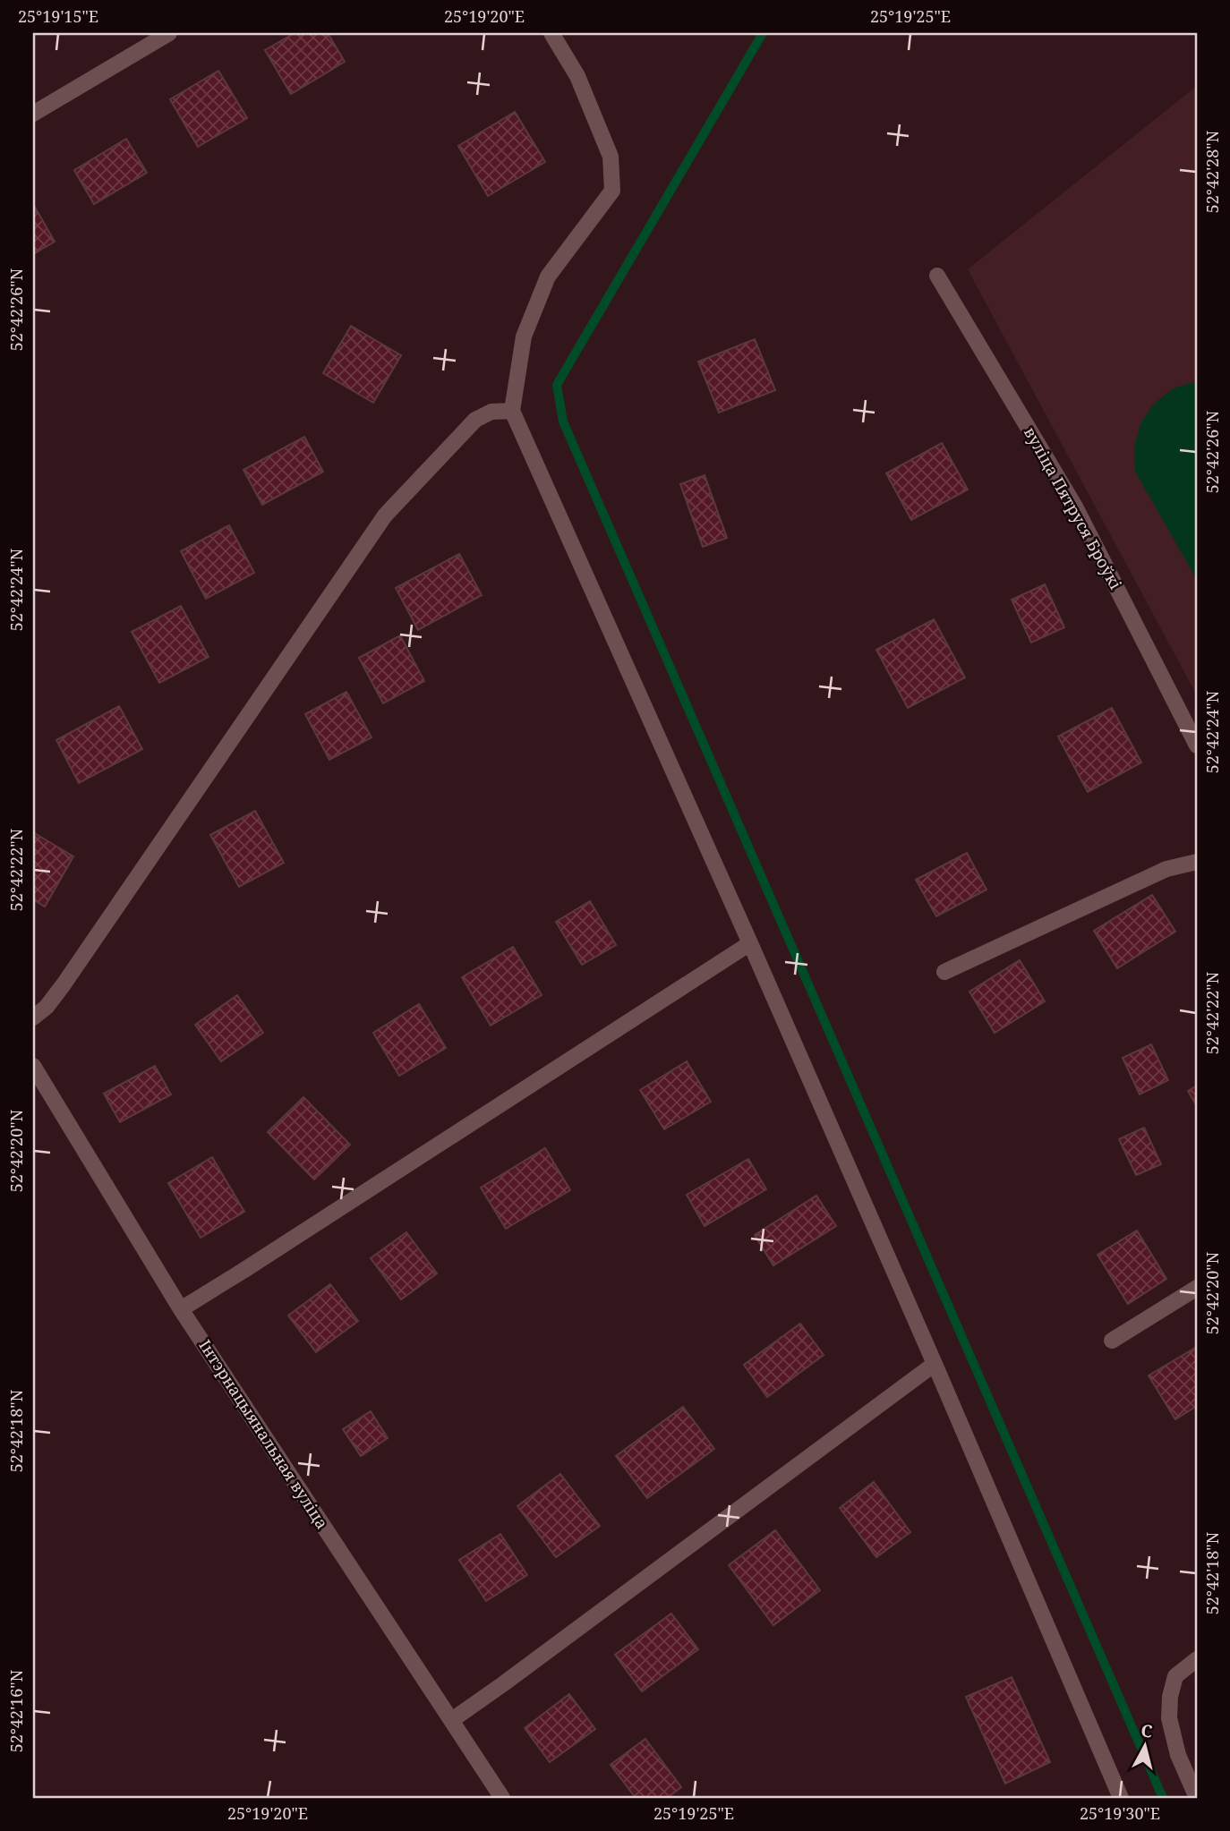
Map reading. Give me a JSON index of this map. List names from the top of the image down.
{
  "streets": {
    "street": ["вуліца Пятруся Броўкі", "Інтэрнацыянальная вуліца"]
  },
  "north": "top",
  "coordinates": [
    "25°19'15\"E",
    "25°19'20\"E",
    "25°19'25\"E",
    "52°42'28\"N",
    "52°42'26\"N",
    "52°42'24\"N",
    "52°42'22\"N",
    "52°42'20\"N",
    "52°42'18\"N",
    "52°42'16\"N",
    "25°19'30\"E"
  ]
}
